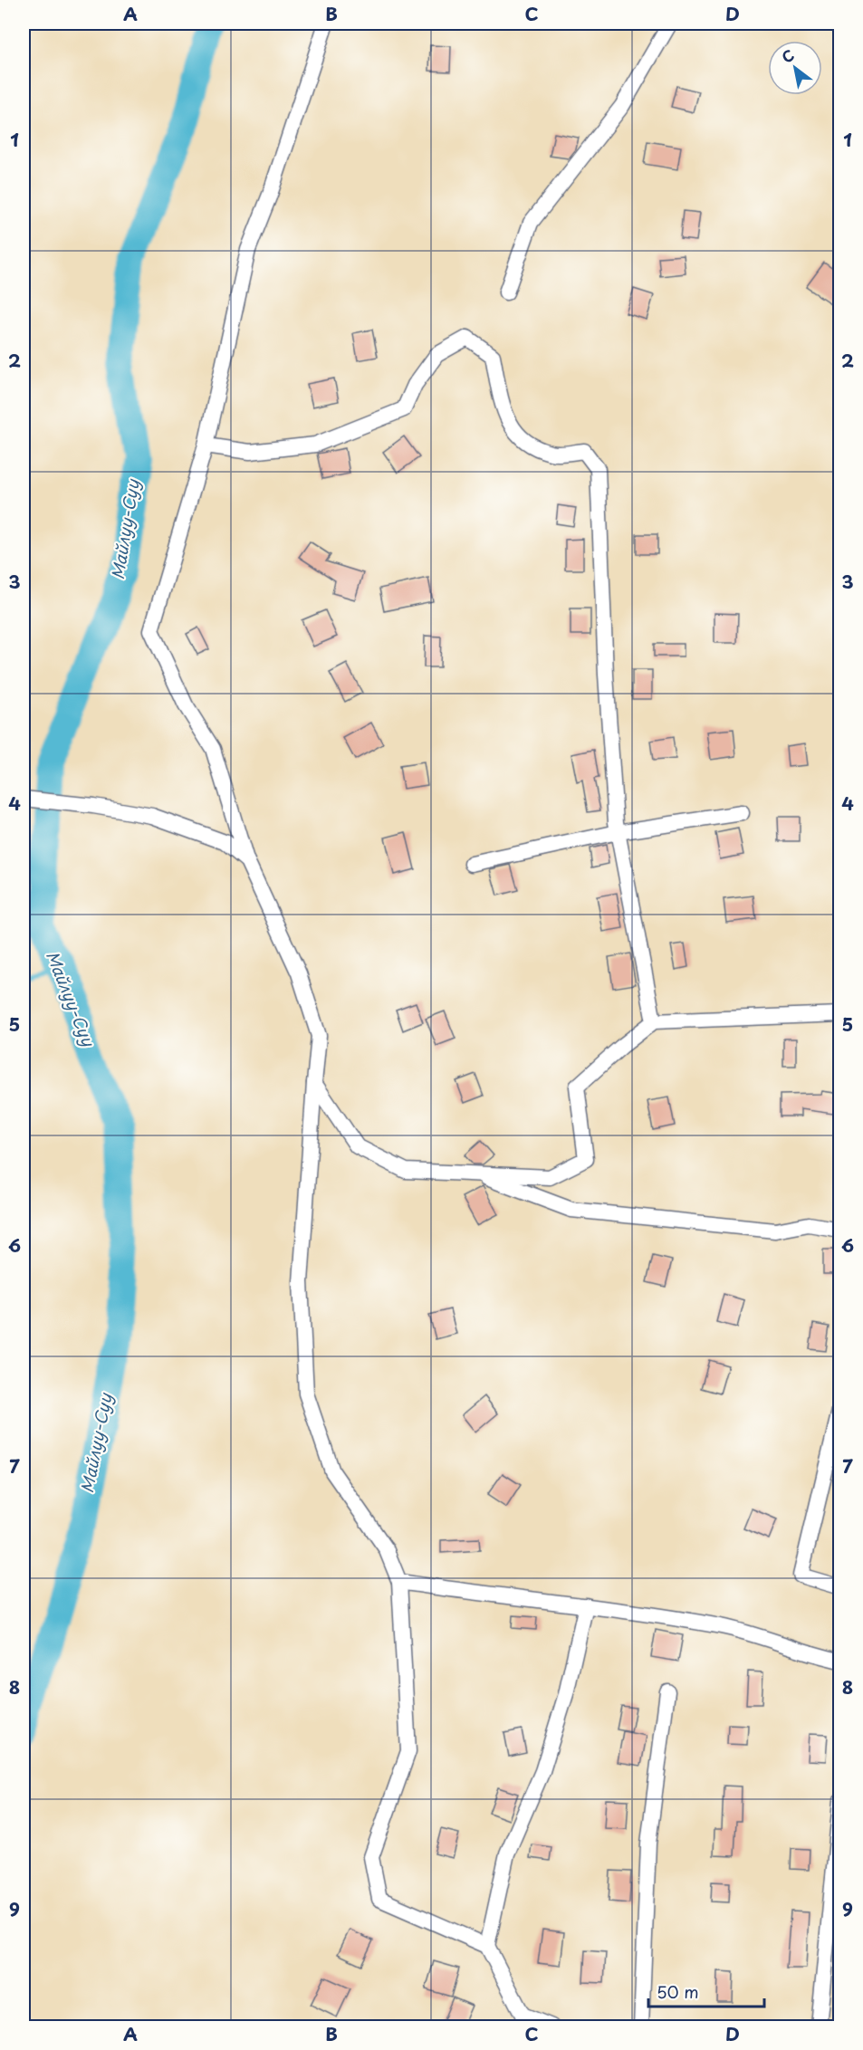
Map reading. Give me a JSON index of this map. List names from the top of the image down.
{
  "water": ["Майлуу-Суу"],
  "scale_bar": "50 m",
  "north": "top left",
  "grid": {
    "columns": [
      "A",
      "B",
      "C",
      "D"
    ],
    "rows": [
      "1",
      "2",
      "3",
      "4",
      "5",
      "6",
      "7",
      "8",
      "9"
    ]
  }
}
